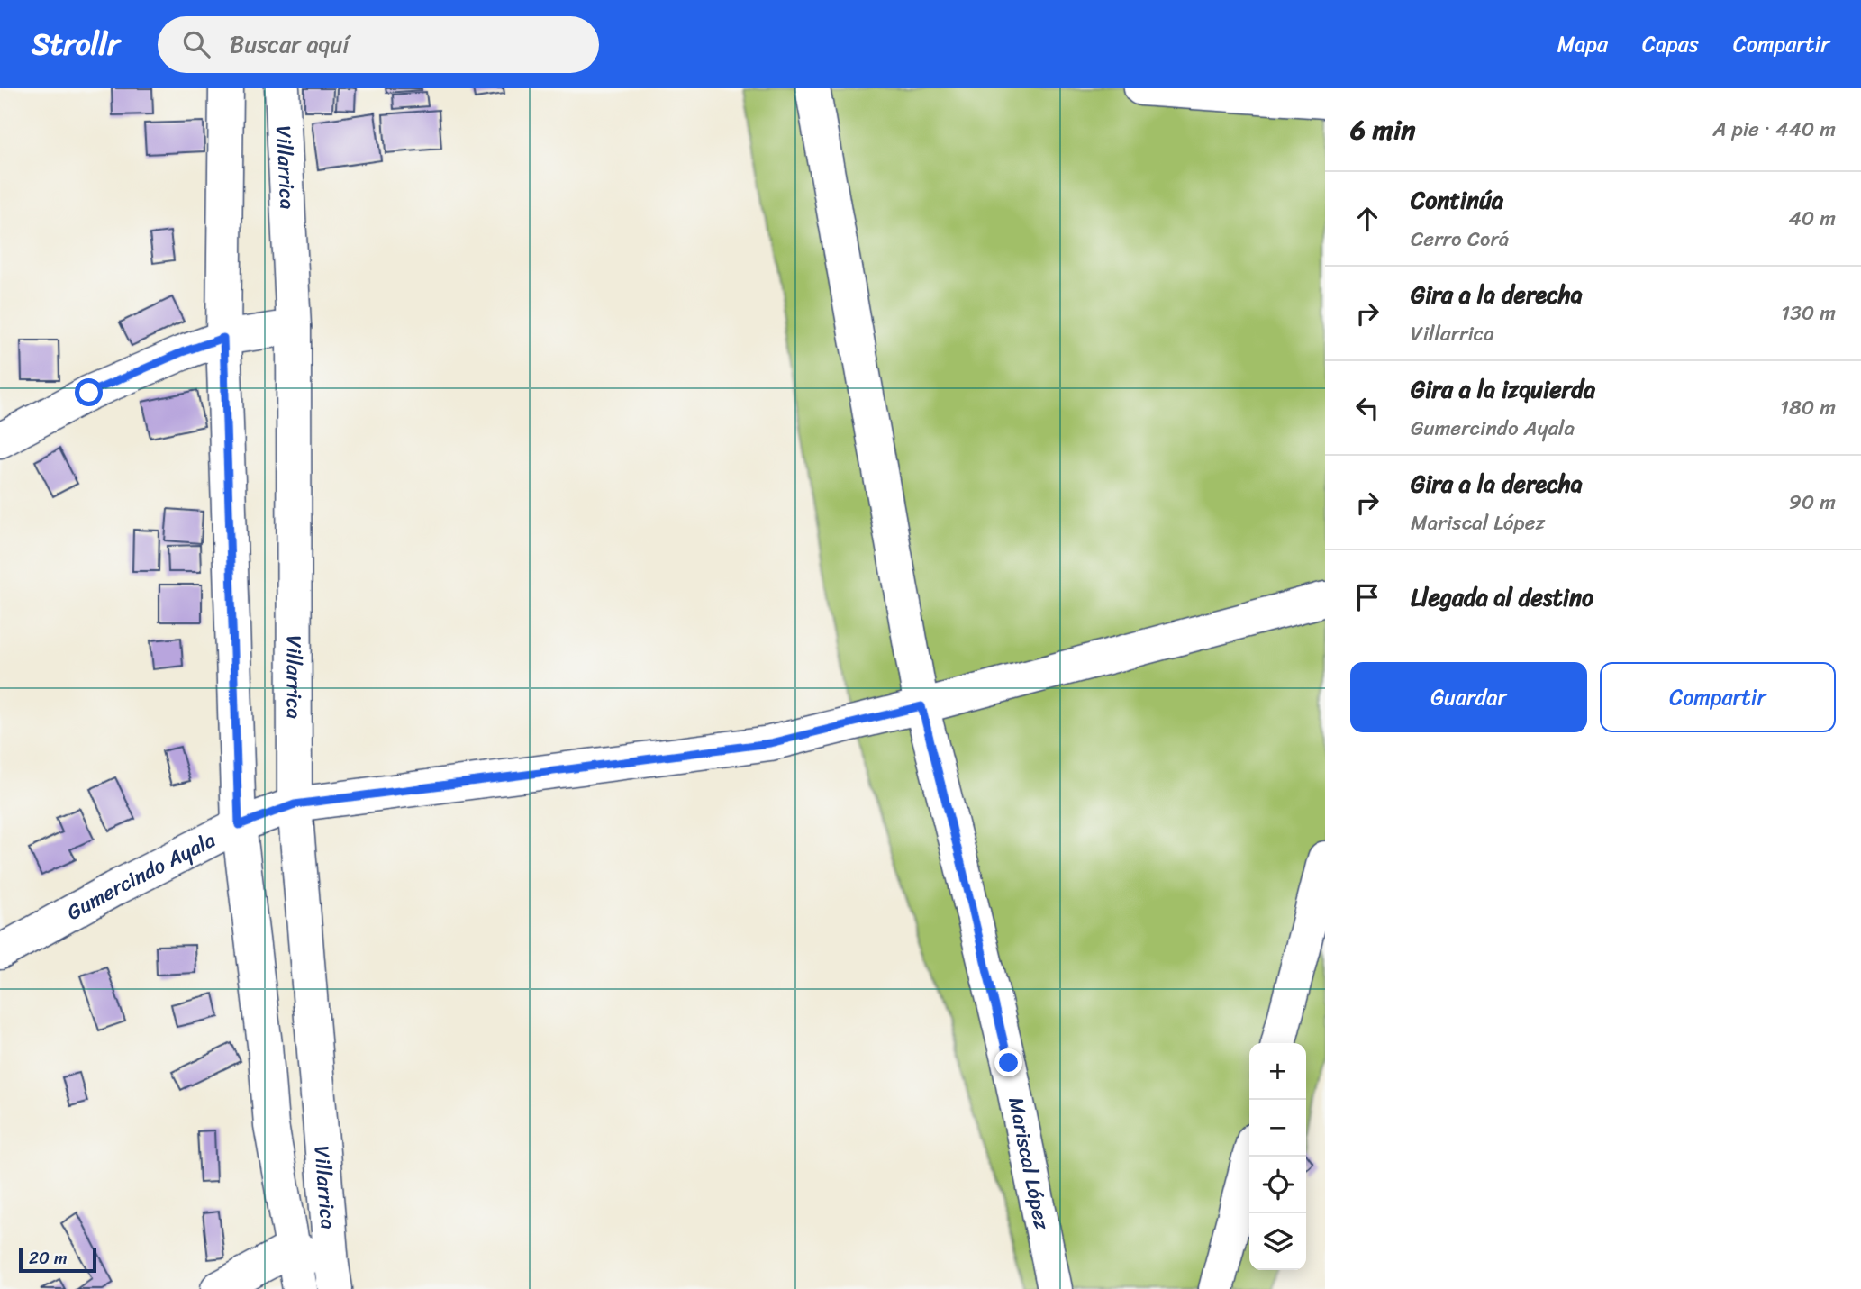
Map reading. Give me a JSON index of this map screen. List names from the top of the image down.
{
  "streets": {
    "street": ["Villarrica", "Gumercindo Ayala", "Mariscal López"]
  },
  "crossings": [
    ["Villarrica", "Gumercindo Ayala"],
    ["Gumercindo Ayala", "Mariscal López"]
  ],
  "scale_bar": "20 m",
  "page": {
    "header": "Strollr",
    "search": "Buscar aquí",
    "nav": ["Mapa", "Capas", "Compartir"],
    "heading": ["6 min", "A pie · 440 m"],
    "list": [
      ["Continúa", "Cerro Corá", "40 m"],
      ["Gira a la derecha", "Villarrica", "130 m"],
      ["Gira a la izquierda", "Gumercindo Ayala", "180 m"],
      ["Gira a la derecha", "Mariscal López", "90 m"],
      "Llegada al destino"
    ],
    "buttons": ["Guardar", "Compartir"],
    "map_buttons": ["+", "−"],
    "scale": "20 m"
  }
}
